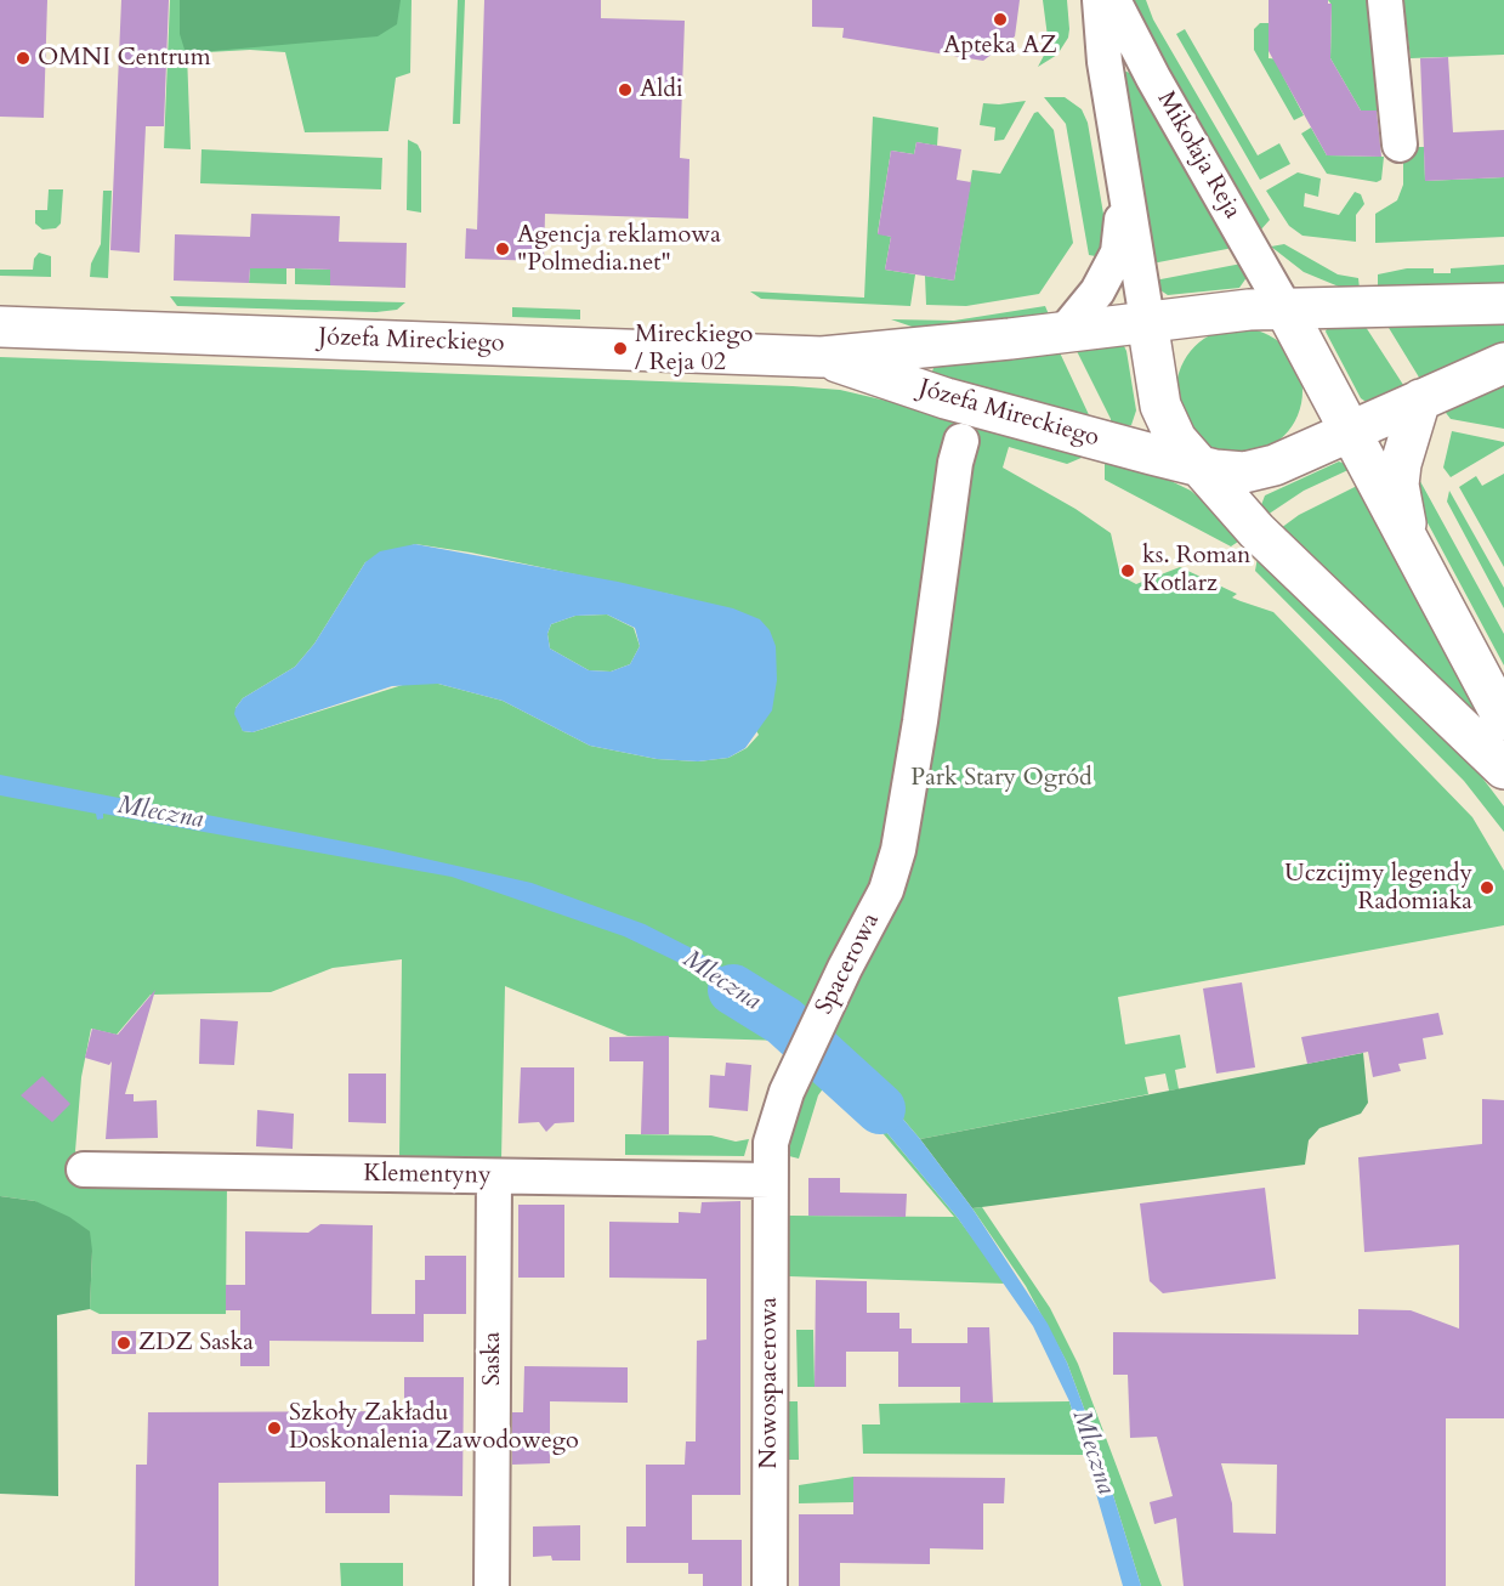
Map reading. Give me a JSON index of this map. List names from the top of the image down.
{
  "streets": {
    "main road": ["Józefa Mireckiego"],
    "street": [
      "Mikołaja Reja",
      "Spacerowa",
      "Klementyny",
      "Saska",
      "Nowospacerowa"
    ]
  },
  "crossings": [
    ["Mikołaja Reja", "Józefa Mireckiego"],
    ["Spacerowa", "Klementyny"],
    ["Spacerowa", "Nowospacerowa"],
    ["Klementyny", "Saska"],
    ["Klementyny", "Nowospacerowa"]
  ],
  "water": ["Mleczna"],
  "parks": ["Park Stary Ogród"],
  "places": [
    "Apteka AZ",
    "OMNI Centrum",
    "Aldi",
    "Agencja reklamowa \"Polmedia.net\"",
    "Mireckiego / Reja 02",
    "ks. Roman Kotlarz",
    "Uczcijmy legendy Radomiaka",
    "ZDZ Saska",
    "Szkoły Zakładu Doskonalenia Zawodowego"
  ]
}
